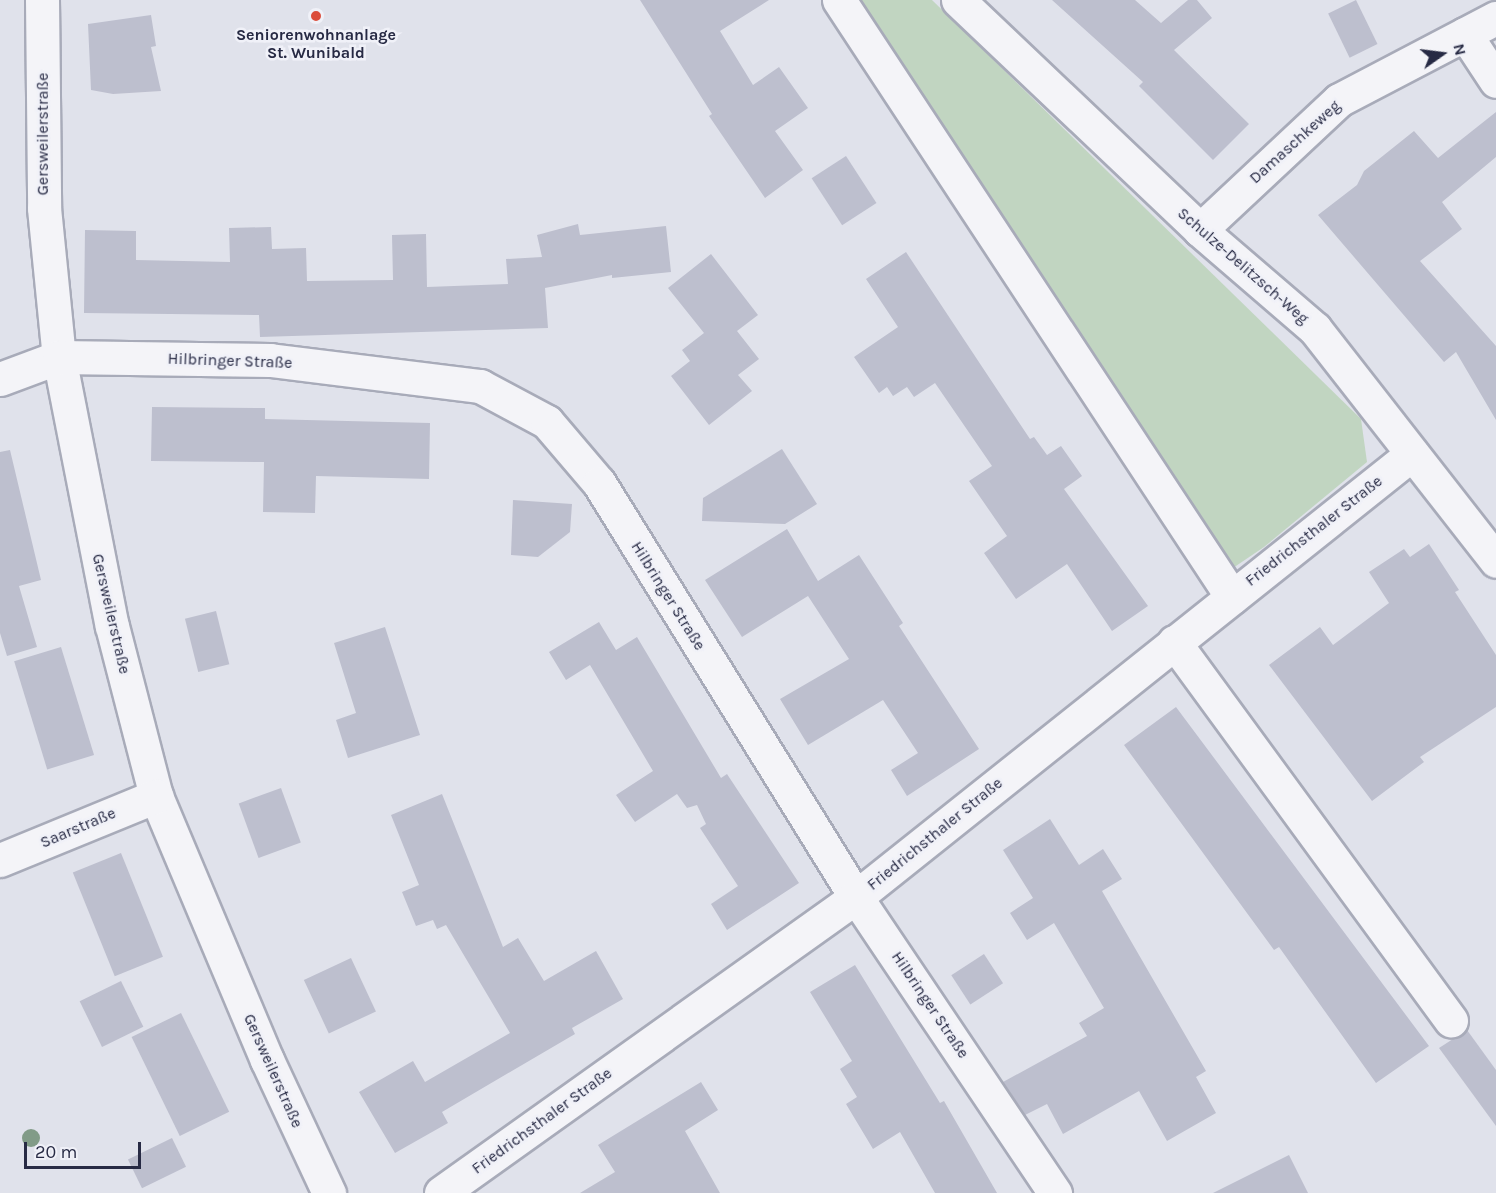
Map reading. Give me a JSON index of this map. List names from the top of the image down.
{
  "streets": {
    "street": [
      "Gersweilerstraße",
      "Damaschkeweg",
      "Schulze-Delitzsch-Weg",
      "Hilbringer Straße",
      "Friedrichsthaler Straße",
      "Saarstraße"
    ]
  },
  "crossings": [
    ["Gersweilerstraße", "Hilbringer Straße"],
    ["Gersweilerstraße", "Saarstraße"],
    ["Damaschkeweg", "Schulze-Delitzsch-Weg"],
    ["Schulze-Delitzsch-Weg", "Friedrichsthaler Straße"],
    ["Hilbringer Straße", "Friedrichsthaler Straße"]
  ],
  "places": ["Seniorenwohnanlage St. Wunibald"],
  "scale_bar": "20 m",
  "north": "right"
}
